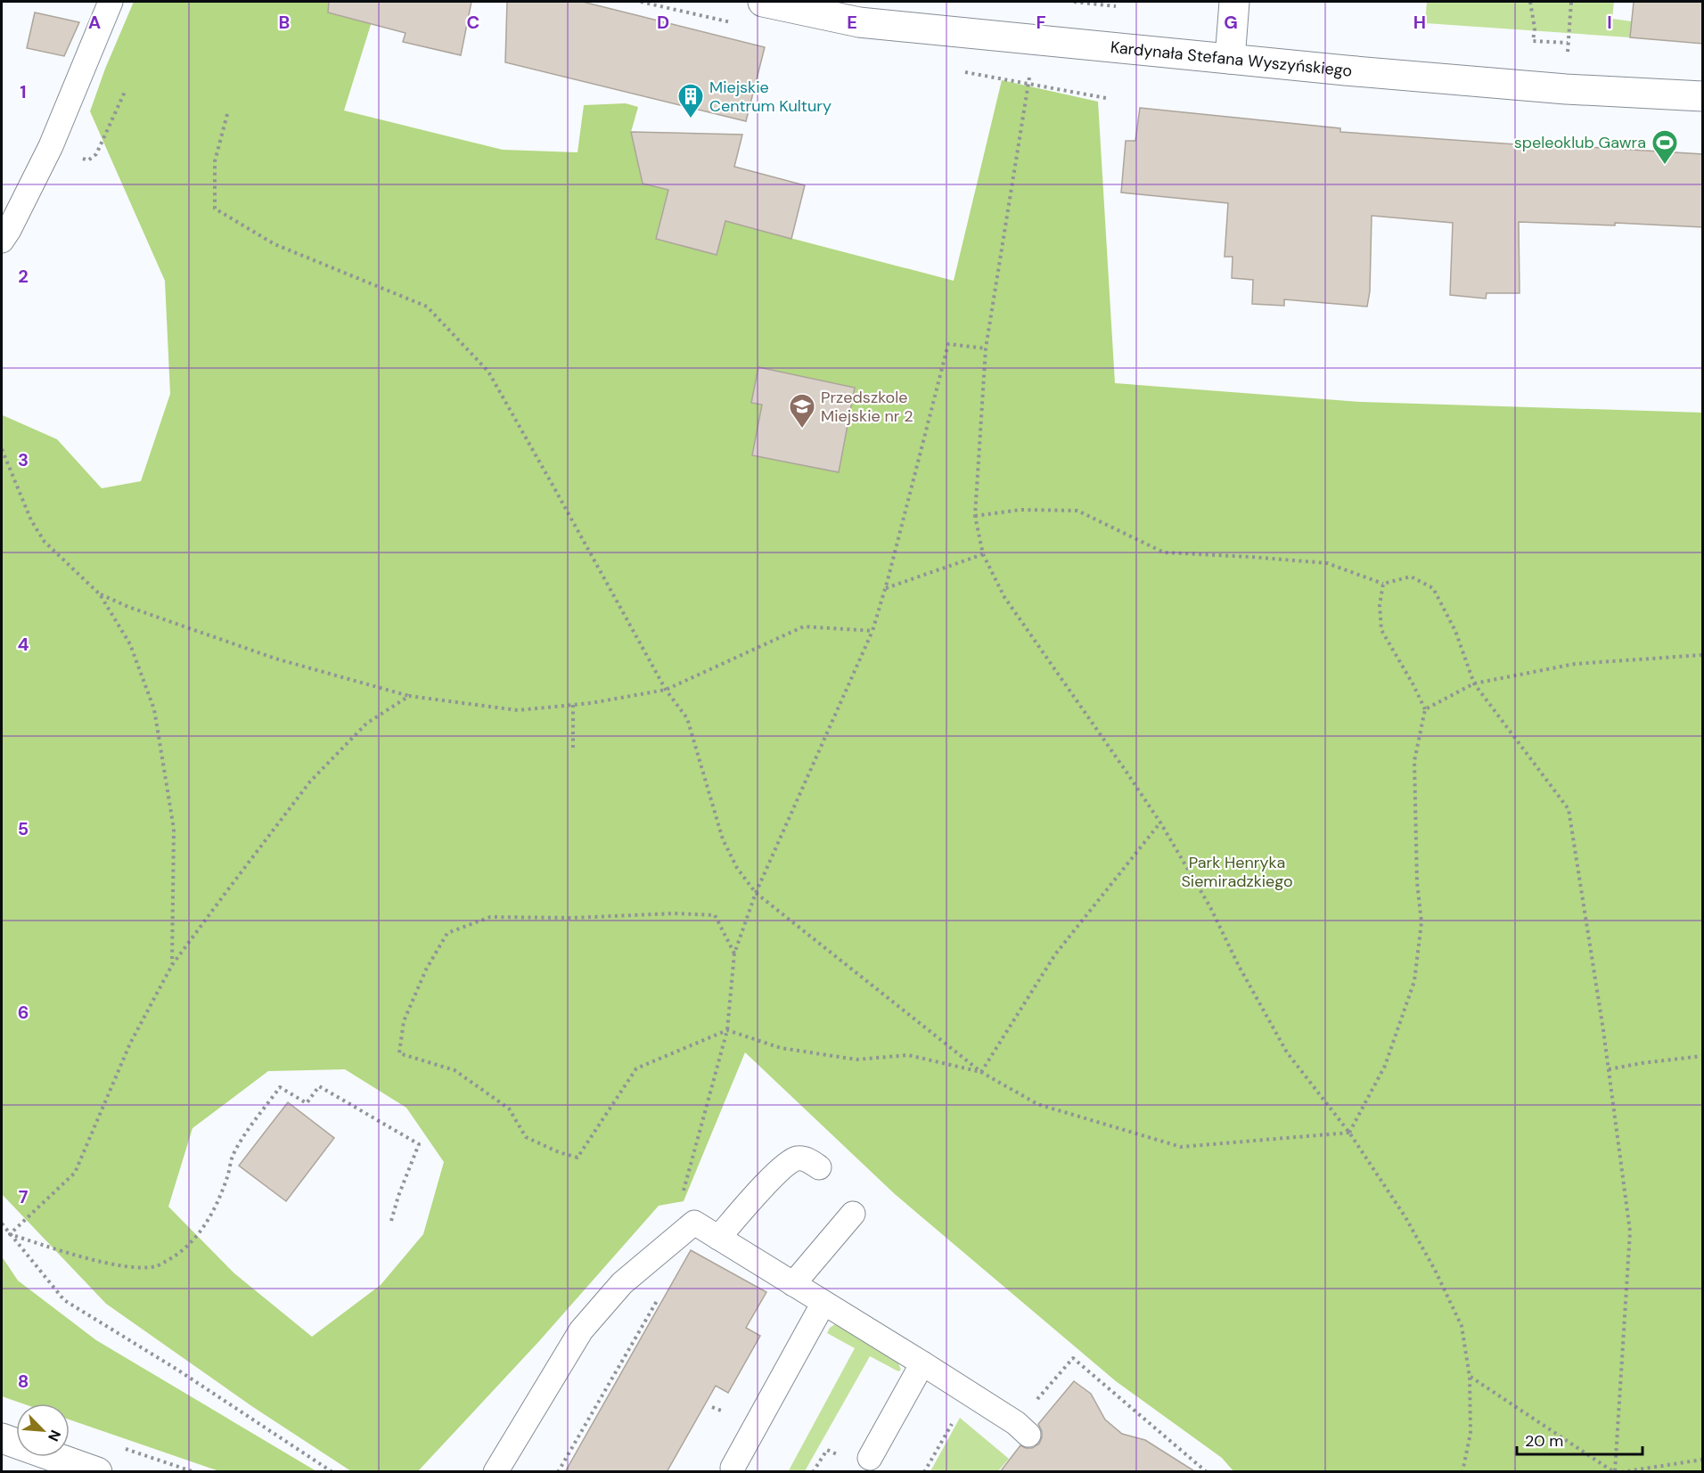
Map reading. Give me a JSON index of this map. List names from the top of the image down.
{
  "streets": {
    "main road": ["Kardynała Stefana Wyszyńskiego"]
  },
  "parks": ["Park Henryka Siemiradzkiego"],
  "places": {
    "building": ["Miejskie Centrum Kultury"],
    "sports": ["speleoklub Gawra"],
    "school or university": ["Przedszkole Miejskie nr 2"]
  },
  "scale_bar": "20 m",
  "north": "bottom right",
  "grid": {
    "columns": [
      "A",
      "B",
      "C",
      "D",
      "E",
      "F",
      "G",
      "H",
      "I"
    ],
    "rows": [
      "1",
      "2",
      "3",
      "4",
      "5",
      "6",
      "7",
      "8"
    ]
  }
}
